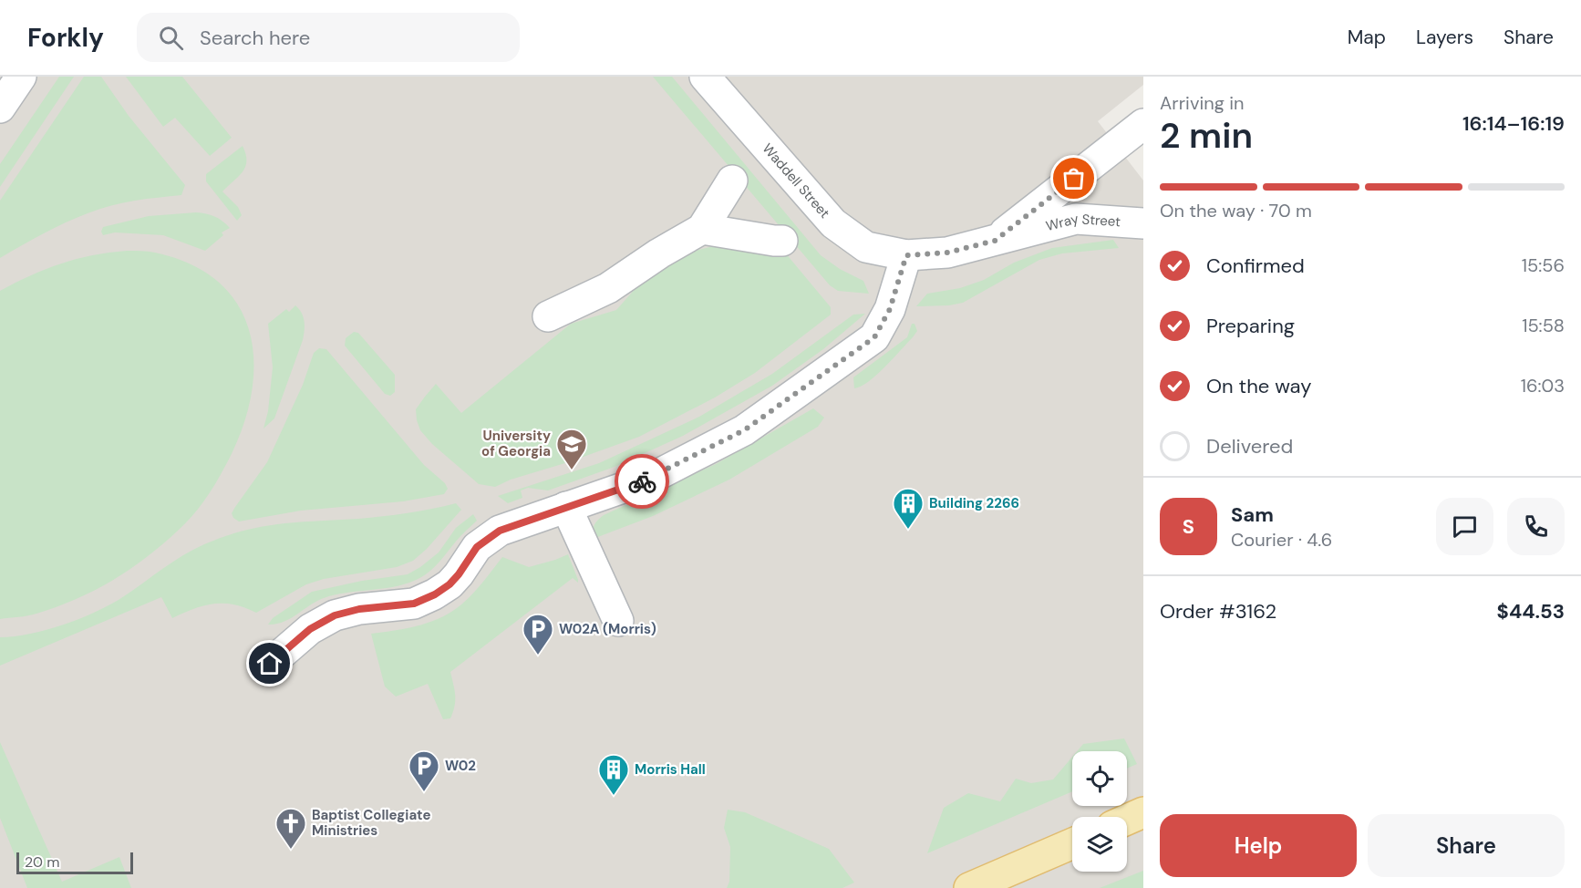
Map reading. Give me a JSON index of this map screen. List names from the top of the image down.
{
  "streets": {
    "street": ["Waddell Street", "Wray Street"]
  },
  "crossings": [
    ["Waddell Street", "Wray Street"]
  ],
  "places": {
    "school or university": ["University of Georgia"],
    "building": ["Building 2266", "Morris Hall"],
    "parking": ["W02A (Morris)", "W02"],
    "church": ["Baptist Collegiate Ministries"]
  },
  "scale_bar": "20 m",
  "page": {
    "header": "Forkly",
    "search": "Search here",
    "nav": ["Map", "Layers", "Share"],
    "heading": ["2 min", "Arriving in", "16:14–16:19"],
    "panel": [
      "Sam",
      "Courier · 4.6",
      "Order #3162",
      "$44.53"
    ],
    "bar": "On the way · 70 m",
    "list": [
      ["Confirmed", "15:56"],
      ["Preparing", "15:58"],
      ["On the way", "16:03"],
      "Delivered"
    ],
    "round": "S",
    "buttons": ["Help", "Share"],
    "scale": "20 m"
  }
}
